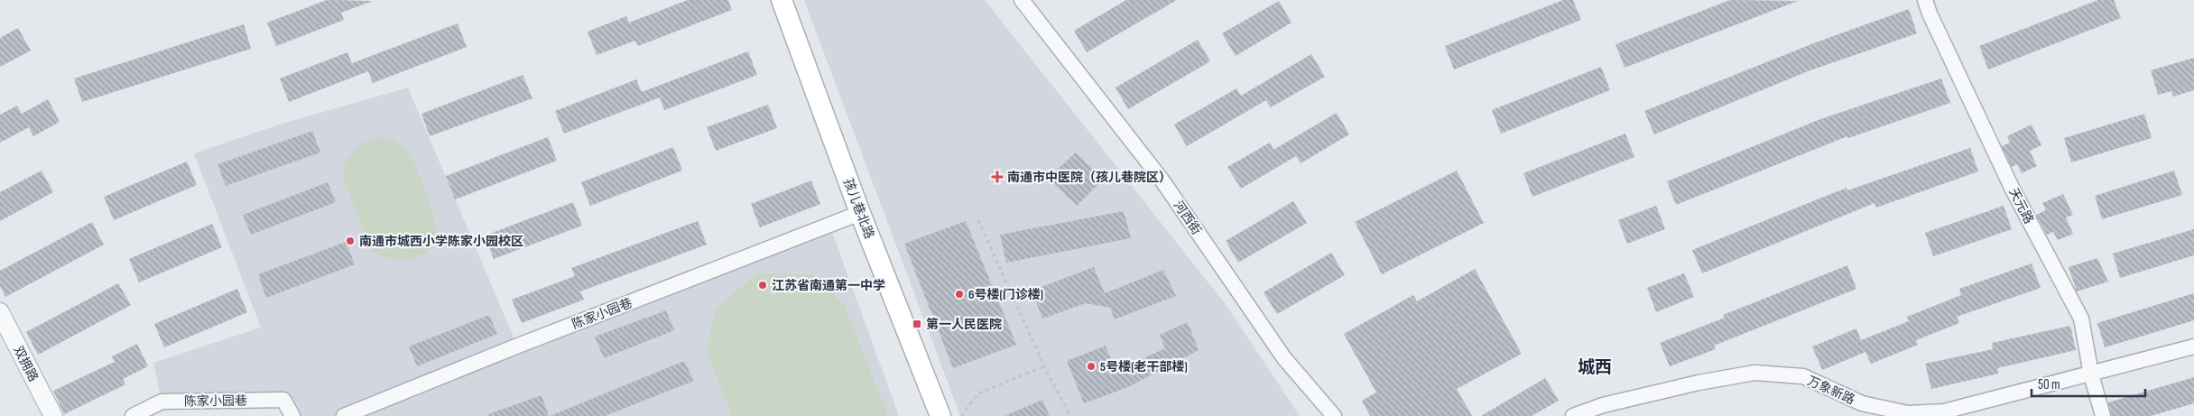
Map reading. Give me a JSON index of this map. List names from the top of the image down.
{
  "streets": {
    "main road": ["孩儿巷北路"],
    "street": [
      "天元路",
      "河西街",
      "陈家小园巷",
      "双拥路",
      "万象新路"
    ]
  },
  "crossings": [
    ["天元路", "万象新路"],
    ["孩儿巷北路", "陈家小园巷"]
  ],
  "districts": ["城西"],
  "places": {
    "health": ["南通市中医院（孩儿巷院区）"],
    "other": [
      "南通市城西小学陈家小园校区",
      "江苏省南通第一中学",
      "6号楼(门诊楼)",
      "5号楼(老干部楼)"
    ],
    "transit": ["第一人民医院"]
  },
  "scale_bar": "50 m"
}
